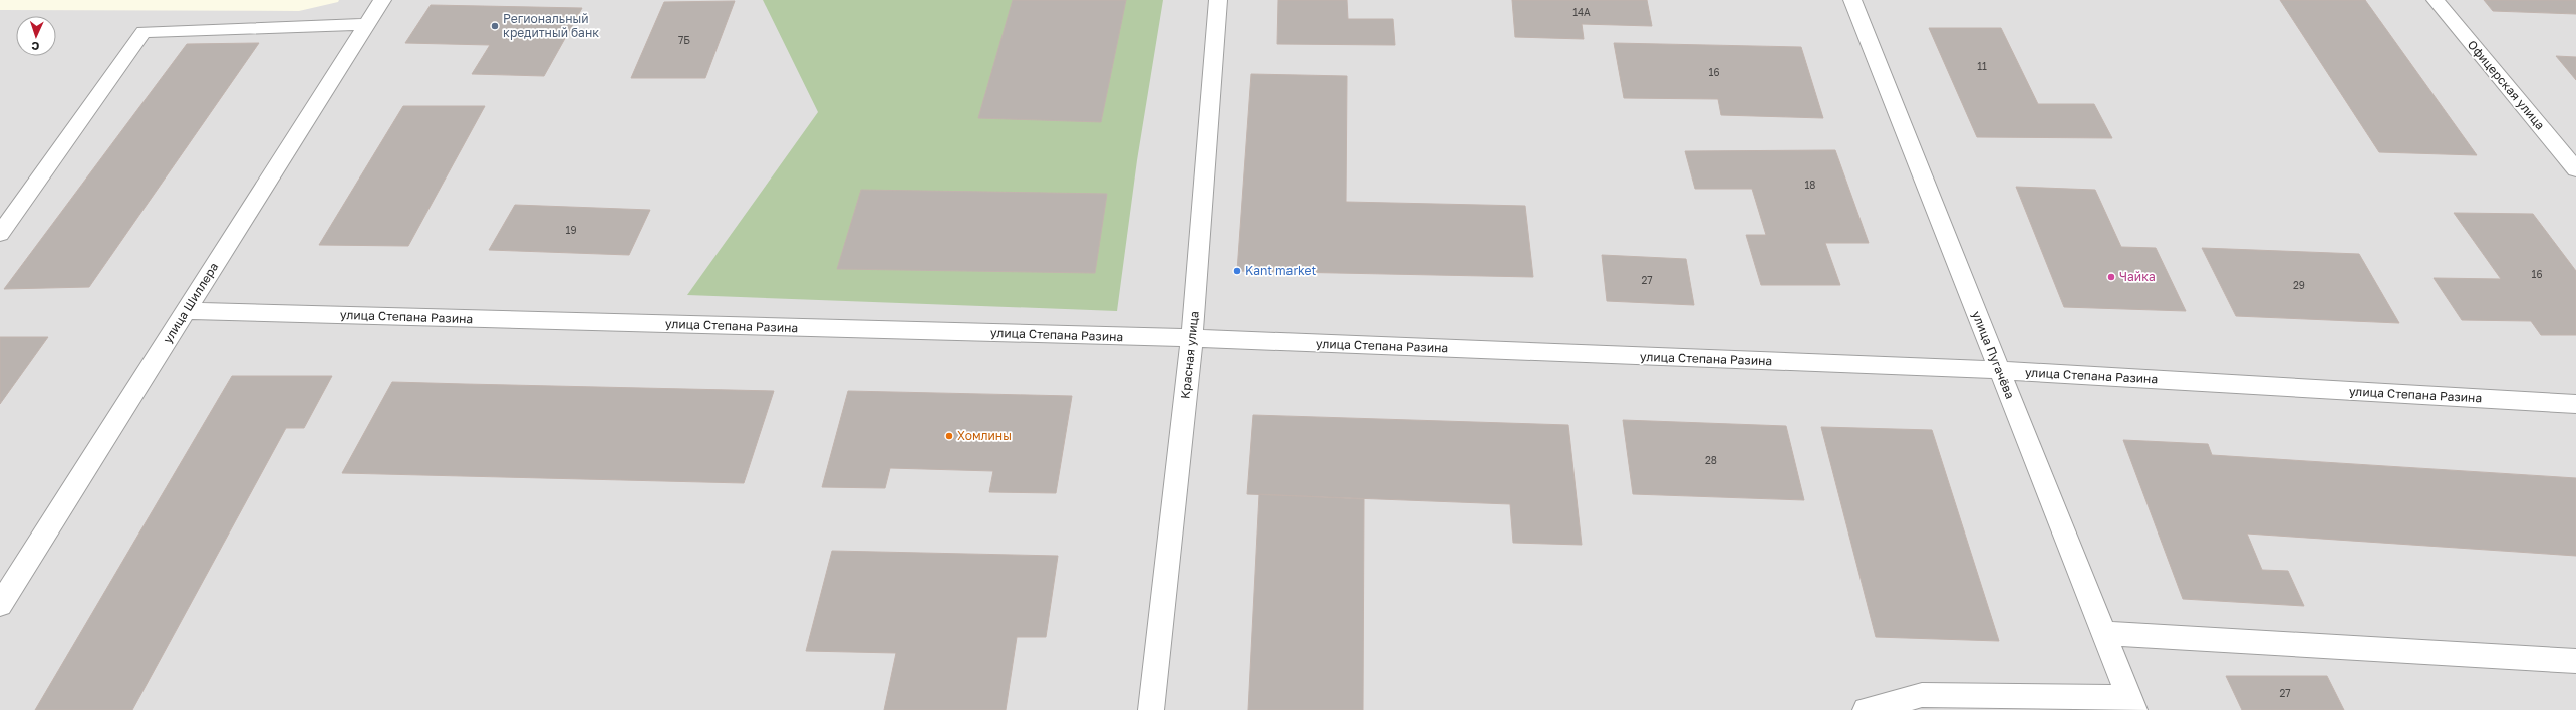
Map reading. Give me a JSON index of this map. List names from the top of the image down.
{
  "streets": {
    "street": [
      "Офицерская улица",
      "улица Шиллера",
      "улица Степана Разина",
      "Красная улица",
      "улица Пугачёва"
    ]
  },
  "crossings": [
    ["улица Шиллера", "улица Степана Разина"],
    ["улица Степана Разина", "Красная улица"],
    ["улица Степана Разина", "улица Пугачёва"]
  ],
  "places": [
    "Региональный кредитный банк",
    "Kant market",
    "Чайка",
    "Хомлины"
  ],
  "house_numbers": [
    "14А",
    "7Б",
    "11",
    "16",
    "18",
    "19",
    "16",
    "27",
    "29",
    "28",
    "27"
  ],
  "north": "bottom"
}
